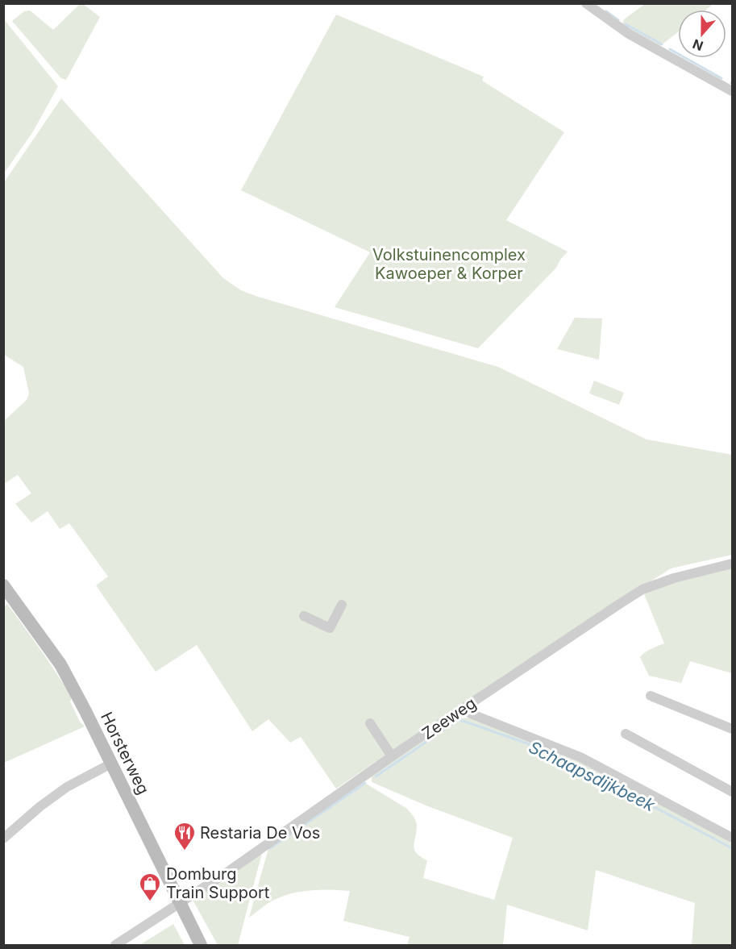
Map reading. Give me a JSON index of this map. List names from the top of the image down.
{
  "streets": {
    "main road": ["Horsterweg"],
    "street": ["Zeeweg"]
  },
  "crossings": [
    ["Zeeweg", "Horsterweg"]
  ],
  "water": ["Schaapsdijkbeek"],
  "parks": ["Volkstuinencomplex Kawoeper & Korper"],
  "places": {
    "restaurant": ["Restaria De Vos"],
    "shop": ["Domburg Train Support"]
  },
  "north": "bottom"
}
